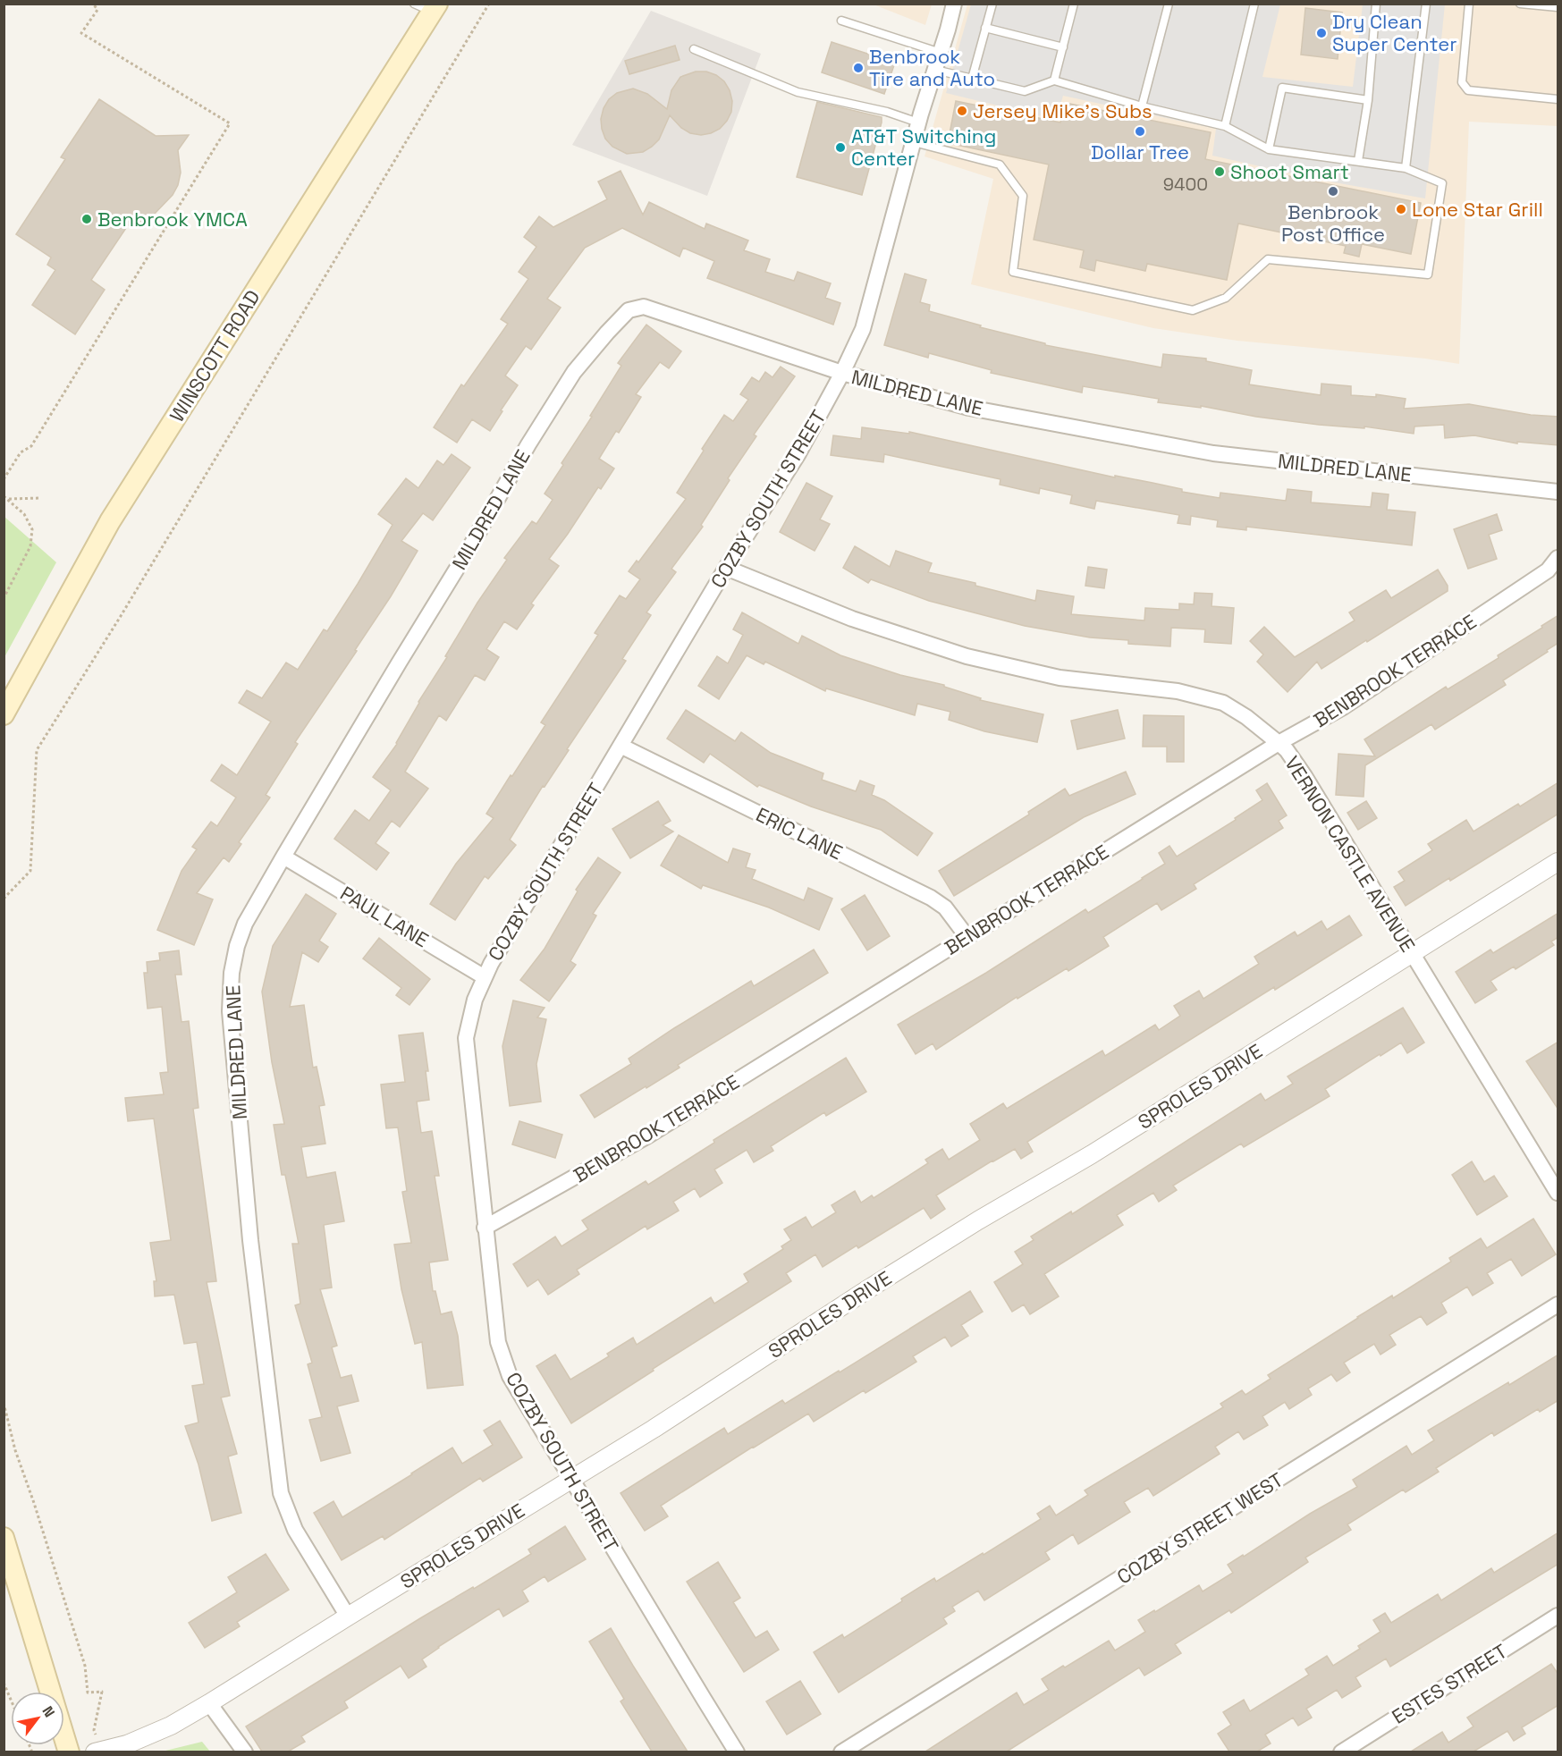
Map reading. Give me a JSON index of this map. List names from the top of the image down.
{
  "streets": {
    "main road": ["WINSCOTT ROAD"],
    "street": [
      "MILDRED LANE",
      "COZBY SOUTH STREET",
      "BENBROOK TERRACE",
      "ERIC LANE",
      "VERNON CASTLE AVENUE",
      "PAUL LANE",
      "SPROLES DRIVE",
      "COZBY STREET WEST",
      "ESTES STREET"
    ]
  },
  "crossings": [
    ["MILDRED LANE", "COZBY SOUTH STREET"],
    ["MILDRED LANE", "PAUL LANE"],
    ["MILDRED LANE", "SPROLES DRIVE"],
    ["COZBY SOUTH STREET", "BENBROOK TERRACE"],
    ["COZBY SOUTH STREET", "ERIC LANE"],
    ["COZBY SOUTH STREET", "VERNON CASTLE AVENUE"],
    ["COZBY SOUTH STREET", "PAUL LANE"],
    ["COZBY SOUTH STREET", "SPROLES DRIVE"],
    ["BENBROOK TERRACE", "ERIC LANE"],
    ["BENBROOK TERRACE", "VERNON CASTLE AVENUE"],
    ["VERNON CASTLE AVENUE", "SPROLES DRIVE"]
  ],
  "places": [
    "Dry Clean Super Center",
    "Benbrook Tire and Auto",
    "Jersey Mike's Subs",
    "Dollar Tree",
    "AT&T Switching Center",
    "Shoot Smart",
    "Benbrook Post Office",
    "Lone Star Grill",
    "Benbrook YMCA"
  ],
  "house_numbers": ["9400"],
  "north": "top right"
}
